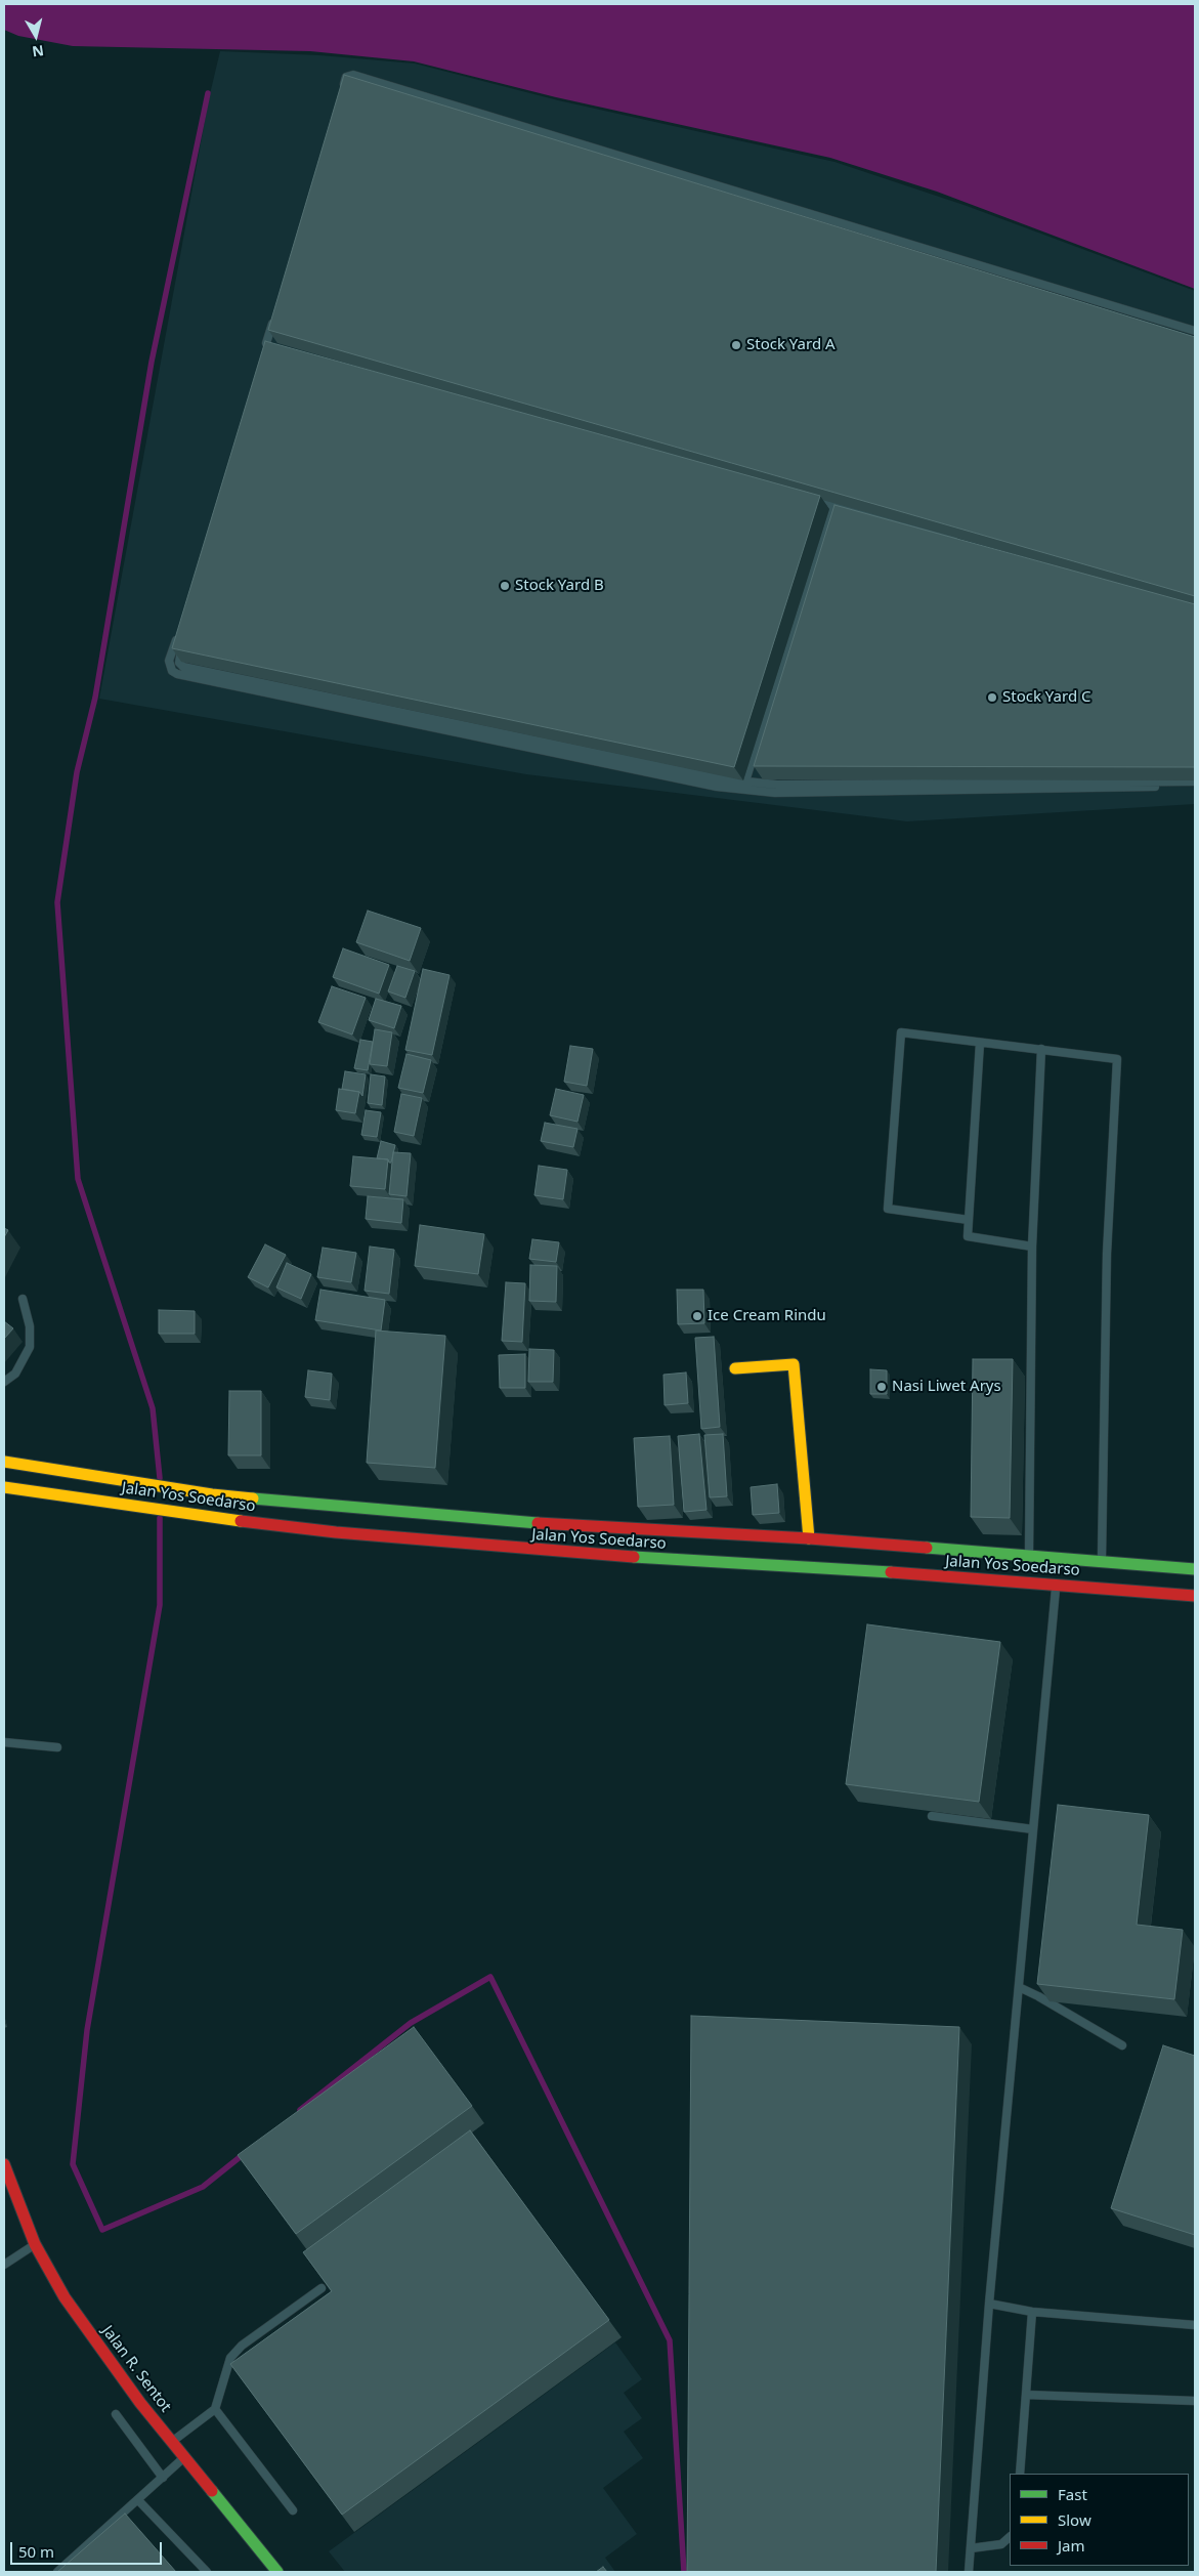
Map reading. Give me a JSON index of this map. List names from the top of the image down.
{
  "streets": {
    "main road": ["Jalan Yos Soedarso", "Jalan R. Sentot"]
  },
  "places": [
    "Stock Yard A",
    "Stock Yard B",
    "Stock Yard C",
    "Ice Cream Rindu",
    "Nasi Liwet Arys"
  ],
  "legend": ["Fast", "Slow", "Jam"],
  "scale_bar": "50 m",
  "north": "bottom"
}
